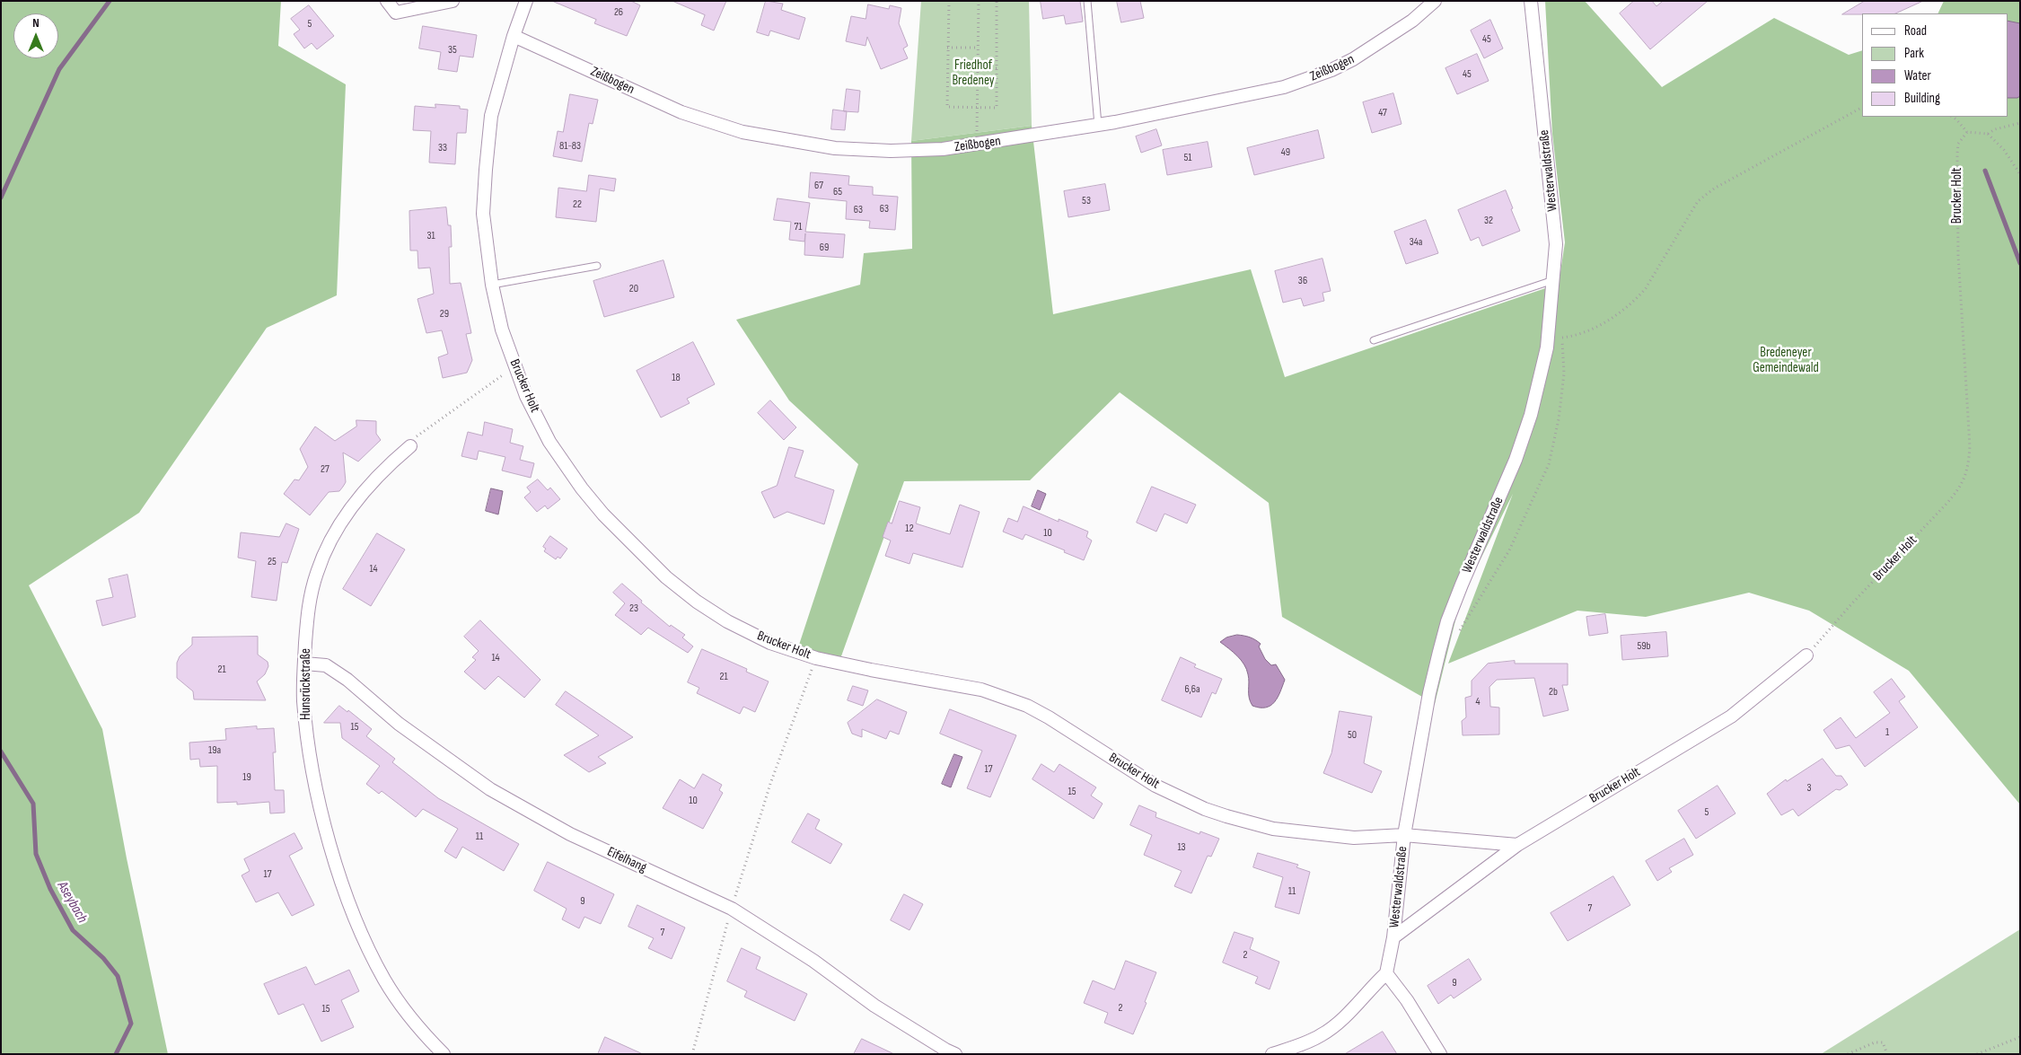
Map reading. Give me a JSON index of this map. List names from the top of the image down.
{
  "streets": {
    "street": [
      "Zeißbogen",
      "Westerwaldstraße",
      "Brucker Holt",
      "Hunsrückstraße",
      "Eifelhang"
    ]
  },
  "crossings": [
    ["Zeißbogen", "Brucker Holt"],
    ["Westerwaldstraße", "Brucker Holt"],
    ["Hunsrückstraße", "Eifelhang"]
  ],
  "water": ["Aseybach"],
  "parks": ["Friedhof Bredeney", "Bredeneyer Gemeindewald"],
  "house_numbers": [
    "26",
    "5",
    "45",
    "35",
    "45",
    "47",
    "81-83",
    "33",
    "49",
    "51",
    "67",
    "65",
    "53",
    "22",
    "63",
    "63",
    "32",
    "71",
    "31",
    "34a",
    "69",
    "36",
    "20",
    "29",
    "18",
    "27",
    "12",
    "10",
    "25",
    "14",
    "23",
    "59b",
    "14",
    "21",
    "21",
    "6,6a",
    "2b",
    "4",
    "15",
    "1",
    "50",
    "19a",
    "17",
    "19",
    "3",
    "15",
    "10",
    "5",
    "11",
    "13",
    "17",
    "11",
    "9",
    "7",
    "7",
    "2",
    "9",
    "2",
    "15"
  ],
  "legend": [
    "Road",
    "Park",
    "Water",
    "Building"
  ],
  "north": "top"
}
